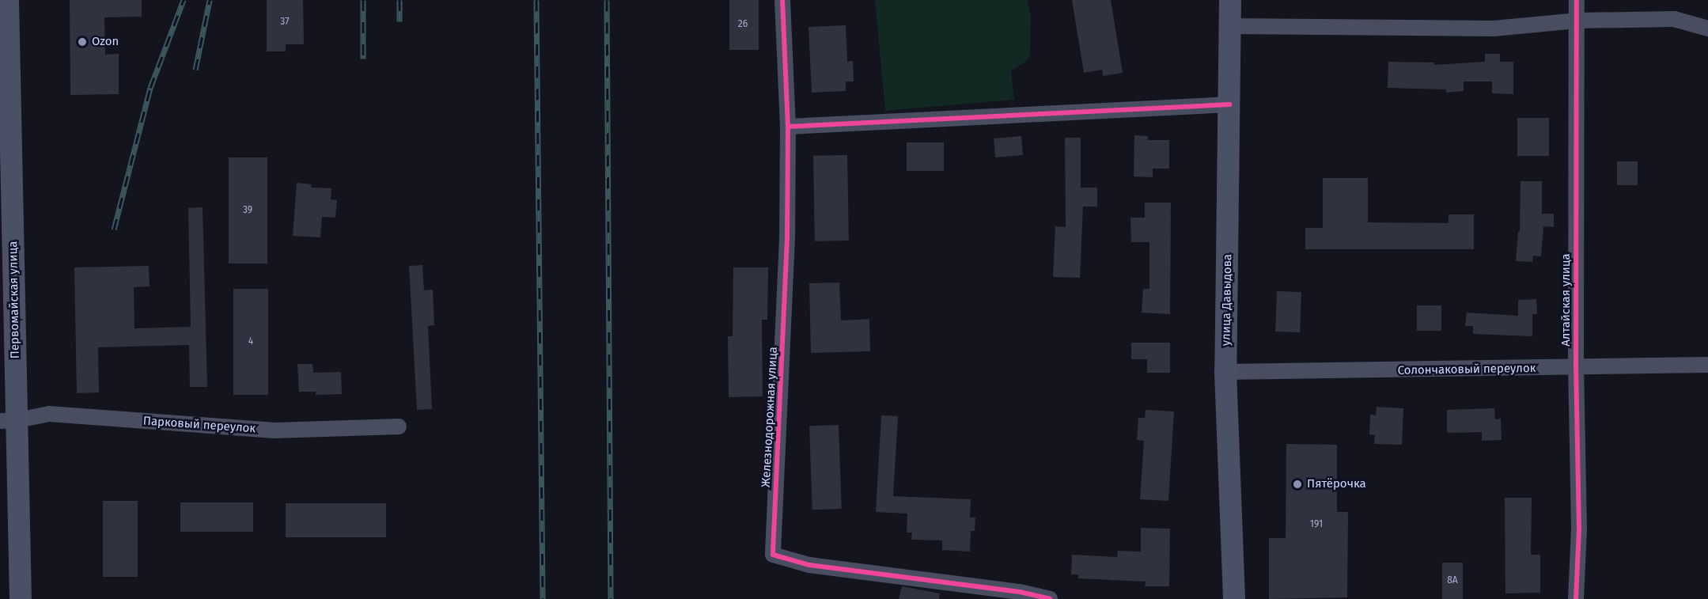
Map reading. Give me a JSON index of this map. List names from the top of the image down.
{
  "streets": {
    "main road": ["Первомайская улица", "улица Давыдова"],
    "street": [
      "Алтайская улица",
      "Солончаковый переулок",
      "Железнодорожная улица",
      "Парковый переулок"
    ]
  },
  "crossings": [
    ["Первомайская улица", "Парковый переулок"],
    ["улица Давыдова", "Солончаковый переулок"],
    ["Алтайская улица", "Солончаковый переулок"]
  ],
  "places": ["Ozon", "Пятёрочка"],
  "house_numbers": [
    "37",
    "26",
    "39",
    "4",
    "191",
    "8А"
  ]
}
